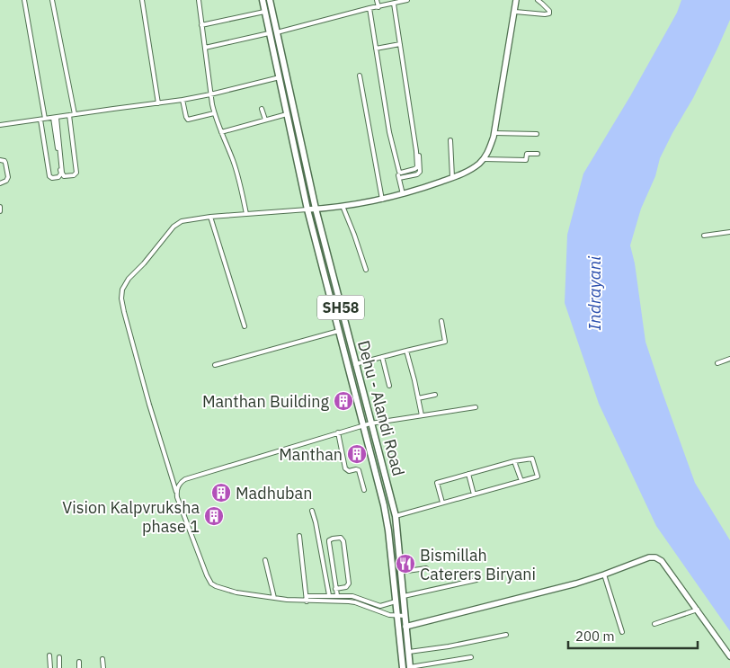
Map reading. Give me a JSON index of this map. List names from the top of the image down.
{
  "streets": {
    "main road": ["SH58", "Dehu - Alandi Road"]
  },
  "water": ["Indrayani"],
  "places": {
    "building": [
      "Manthan Building",
      "Manthan",
      "Madhuban",
      "Vision Kalpvruksha phase 1"
    ],
    "restaurant": ["Bismillah Caterers Biryani"]
  },
  "scale_bar": "200 m"
}
